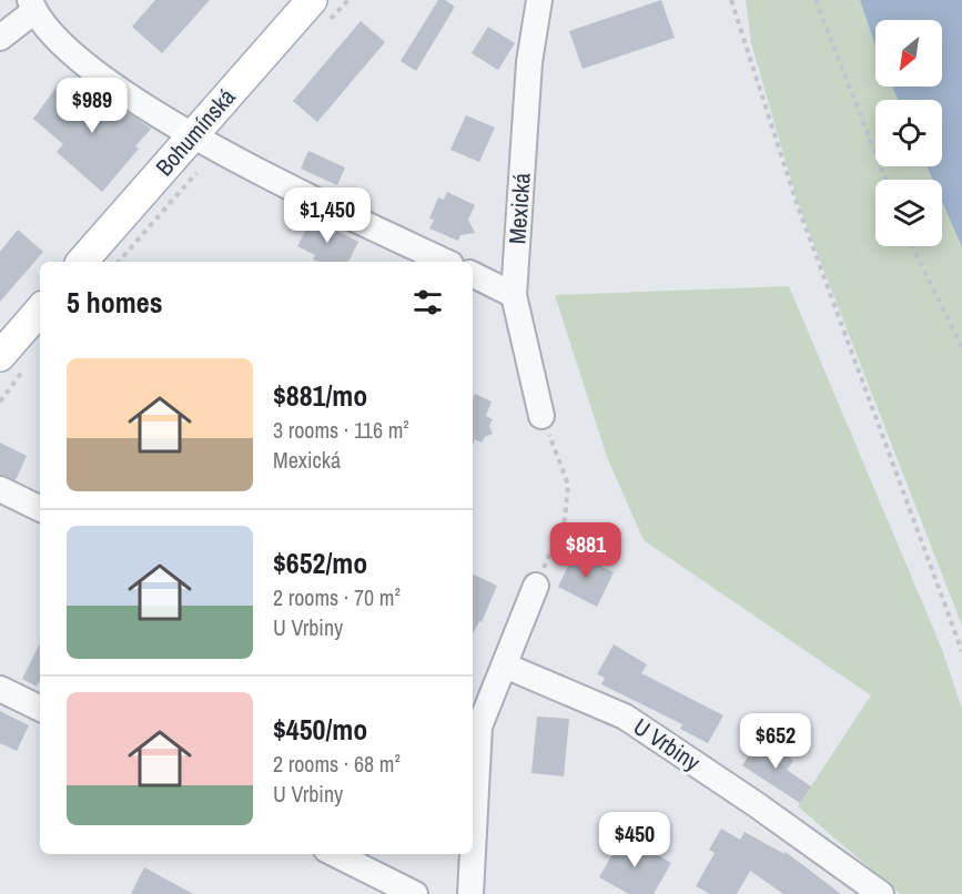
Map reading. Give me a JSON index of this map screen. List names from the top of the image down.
{
  "streets": {
    "main road": ["Bohumínská"],
    "street": ["Mexická", "U Vrbiny"]
  },
  "north": "bottom left",
  "page": {
    "price": [
      "$989",
      "$1,450",
      "$881",
      "$652",
      "$450"
    ],
    "heading": "5 homes",
    "list": [
      {
        "name": "$881/mo",
        "note": "3 rooms · 116 m² · Mexická"
      },
      {
        "name": "$652/mo",
        "note": "2 rooms · 70 m² · U Vrbiny"
      },
      {
        "name": "$450/mo",
        "note": "2 rooms · 68 m² · U Vrbiny"
      }
    ]
  }
}
